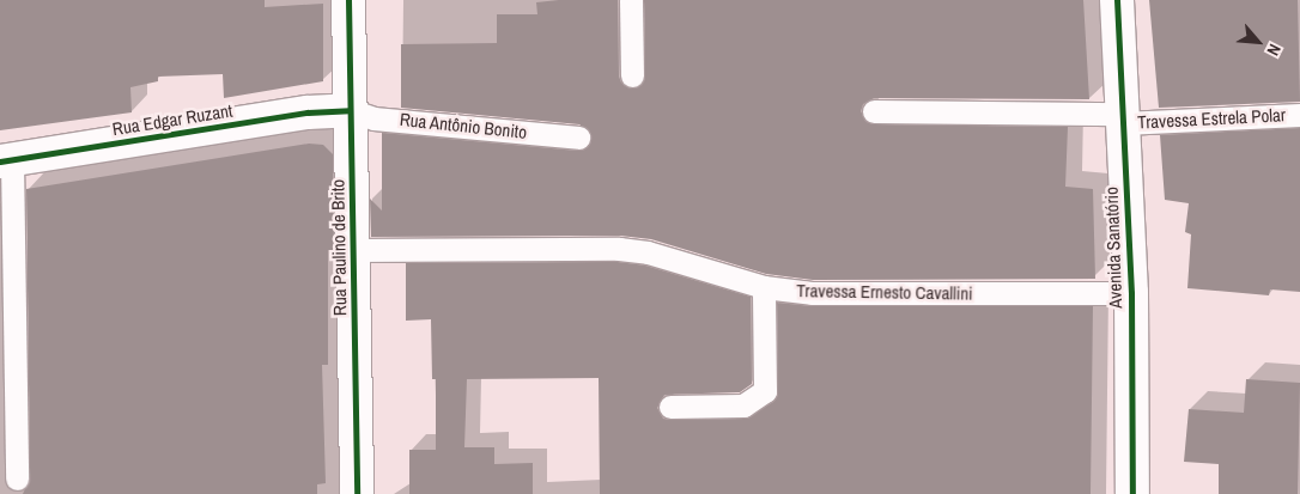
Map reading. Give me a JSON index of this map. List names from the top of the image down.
{
  "streets": {
    "street": ["Rua Edgar Ruzant", "Rua Paulino de Brito", "Avenida Sanatório"],
    "lane": ["Travessa Estrela Polar", "Rua Antônio Bonito", "Travessa Ernesto Cavallini"]
  },
  "crossings": [
    ["Travessa Estrela Polar", "Avenida Sanatório"],
    ["Rua Edgar Ruzant", "Rua Antônio Bonito"],
    ["Rua Edgar Ruzant", "Rua Paulino de Brito"],
    ["Rua Antônio Bonito", "Rua Paulino de Brito"],
    ["Rua Paulino de Brito", "Travessa Ernesto Cavallini"],
    ["Avenida Sanatório", "Travessa Ernesto Cavallini"]
  ],
  "north": "bottom right"
}
